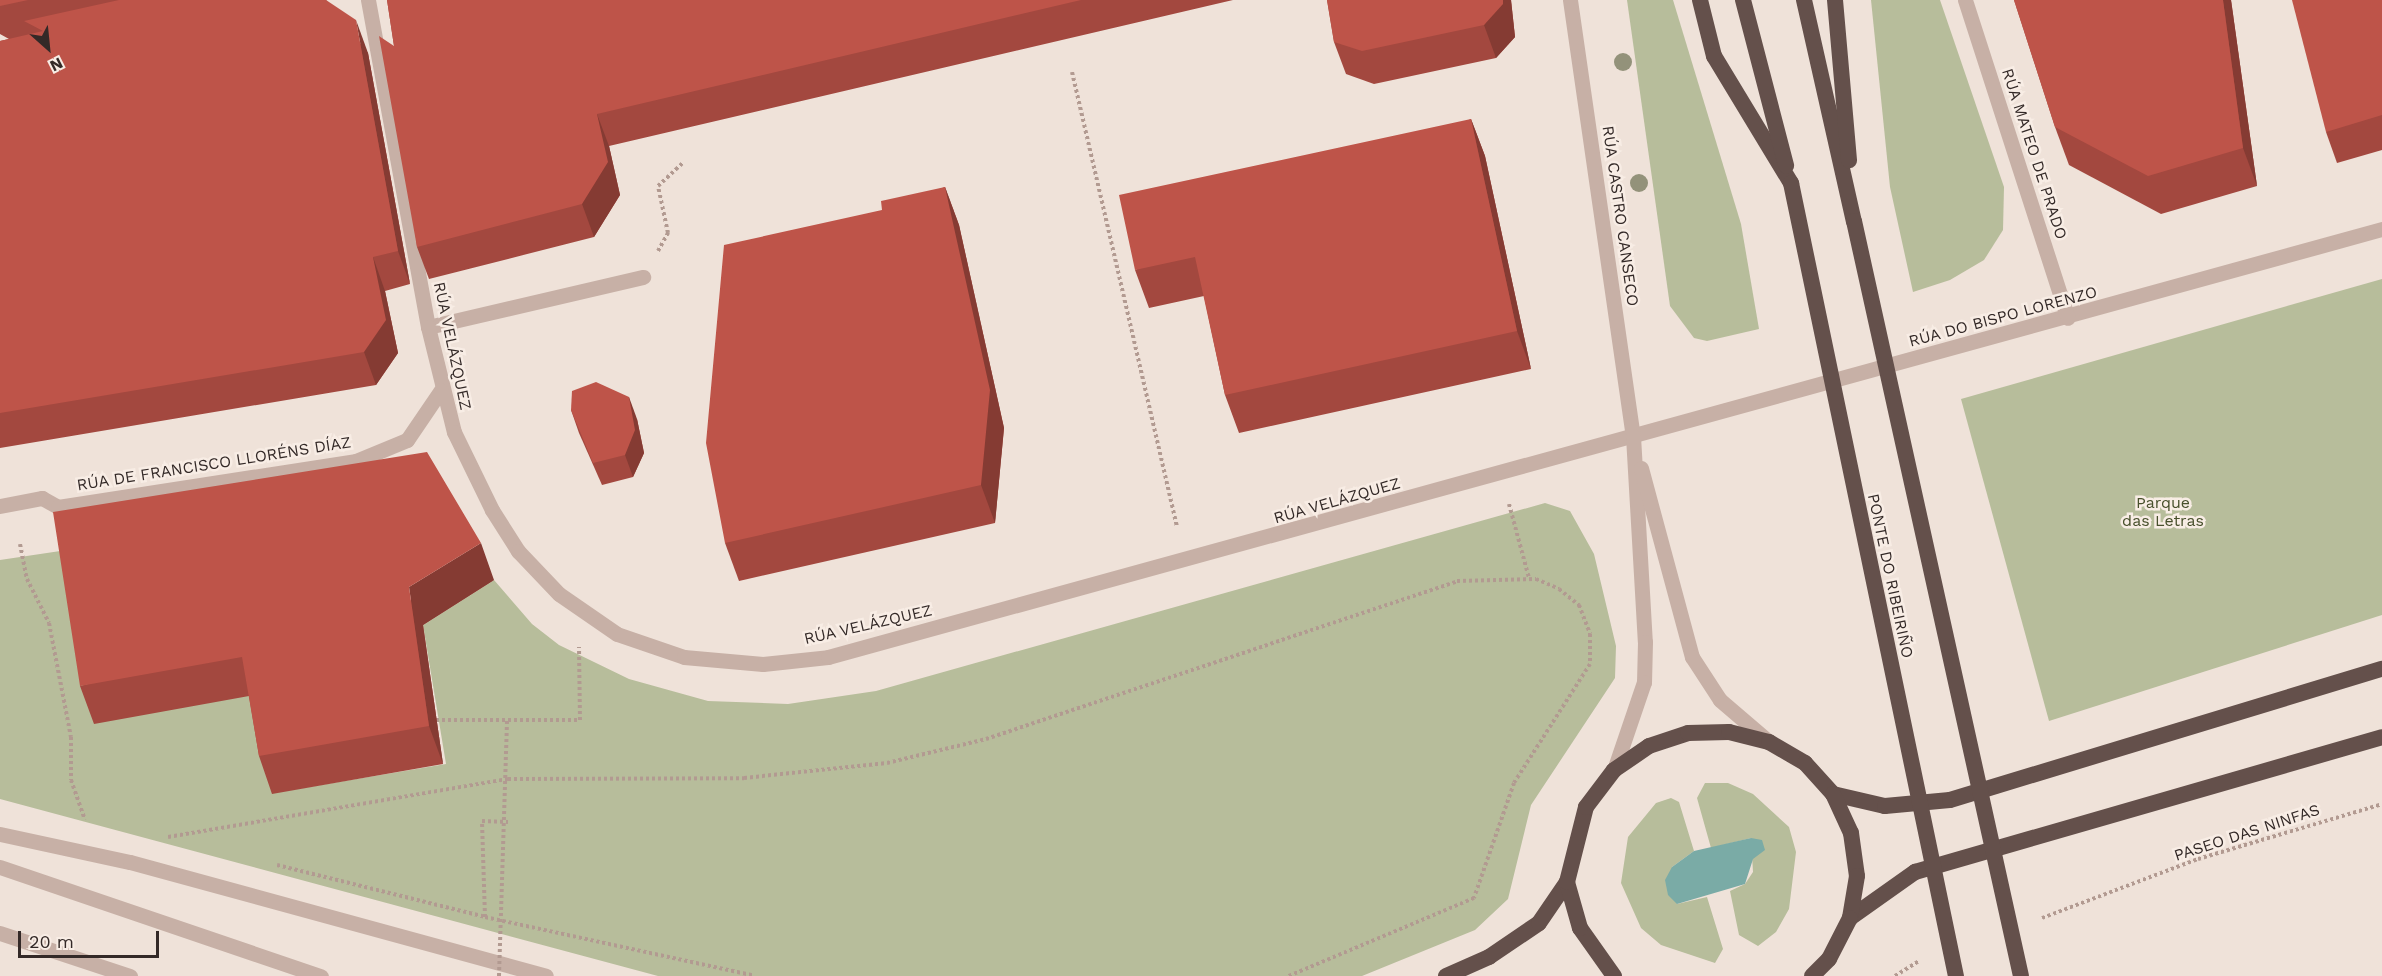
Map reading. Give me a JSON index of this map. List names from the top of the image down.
{
  "streets": {
    "highway": ["PONTE DO RIBEIRIÑO"],
    "street": [
      "RÚA MATEO DE PRADO",
      "RÚA CASTRO CANSECO",
      "RÚA DO BISPO LORENZO",
      "RÚA VELÁZQUEZ",
      "RÚA DE FRANCISCO LLORÉNS DÍAZ"
    ],
    "path": ["PASEO DAS NINFAS"]
  },
  "crossings": [
    ["RÚA MATEO DE PRADO", "RÚA DO BISPO LORENZO"],
    ["RÚA CASTRO CANSECO", "RÚA DO BISPO LORENZO"],
    ["RÚA CASTRO CANSECO", "RÚA VELÁZQUEZ"],
    ["RÚA DO BISPO LORENZO", "RÚA VELÁZQUEZ"],
    ["RÚA VELÁZQUEZ", "RÚA DE FRANCISCO LLORÉNS DÍAZ"]
  ],
  "parks": ["Parque das Letras"],
  "scale_bar": "20 m",
  "north": "bottom right"
}
